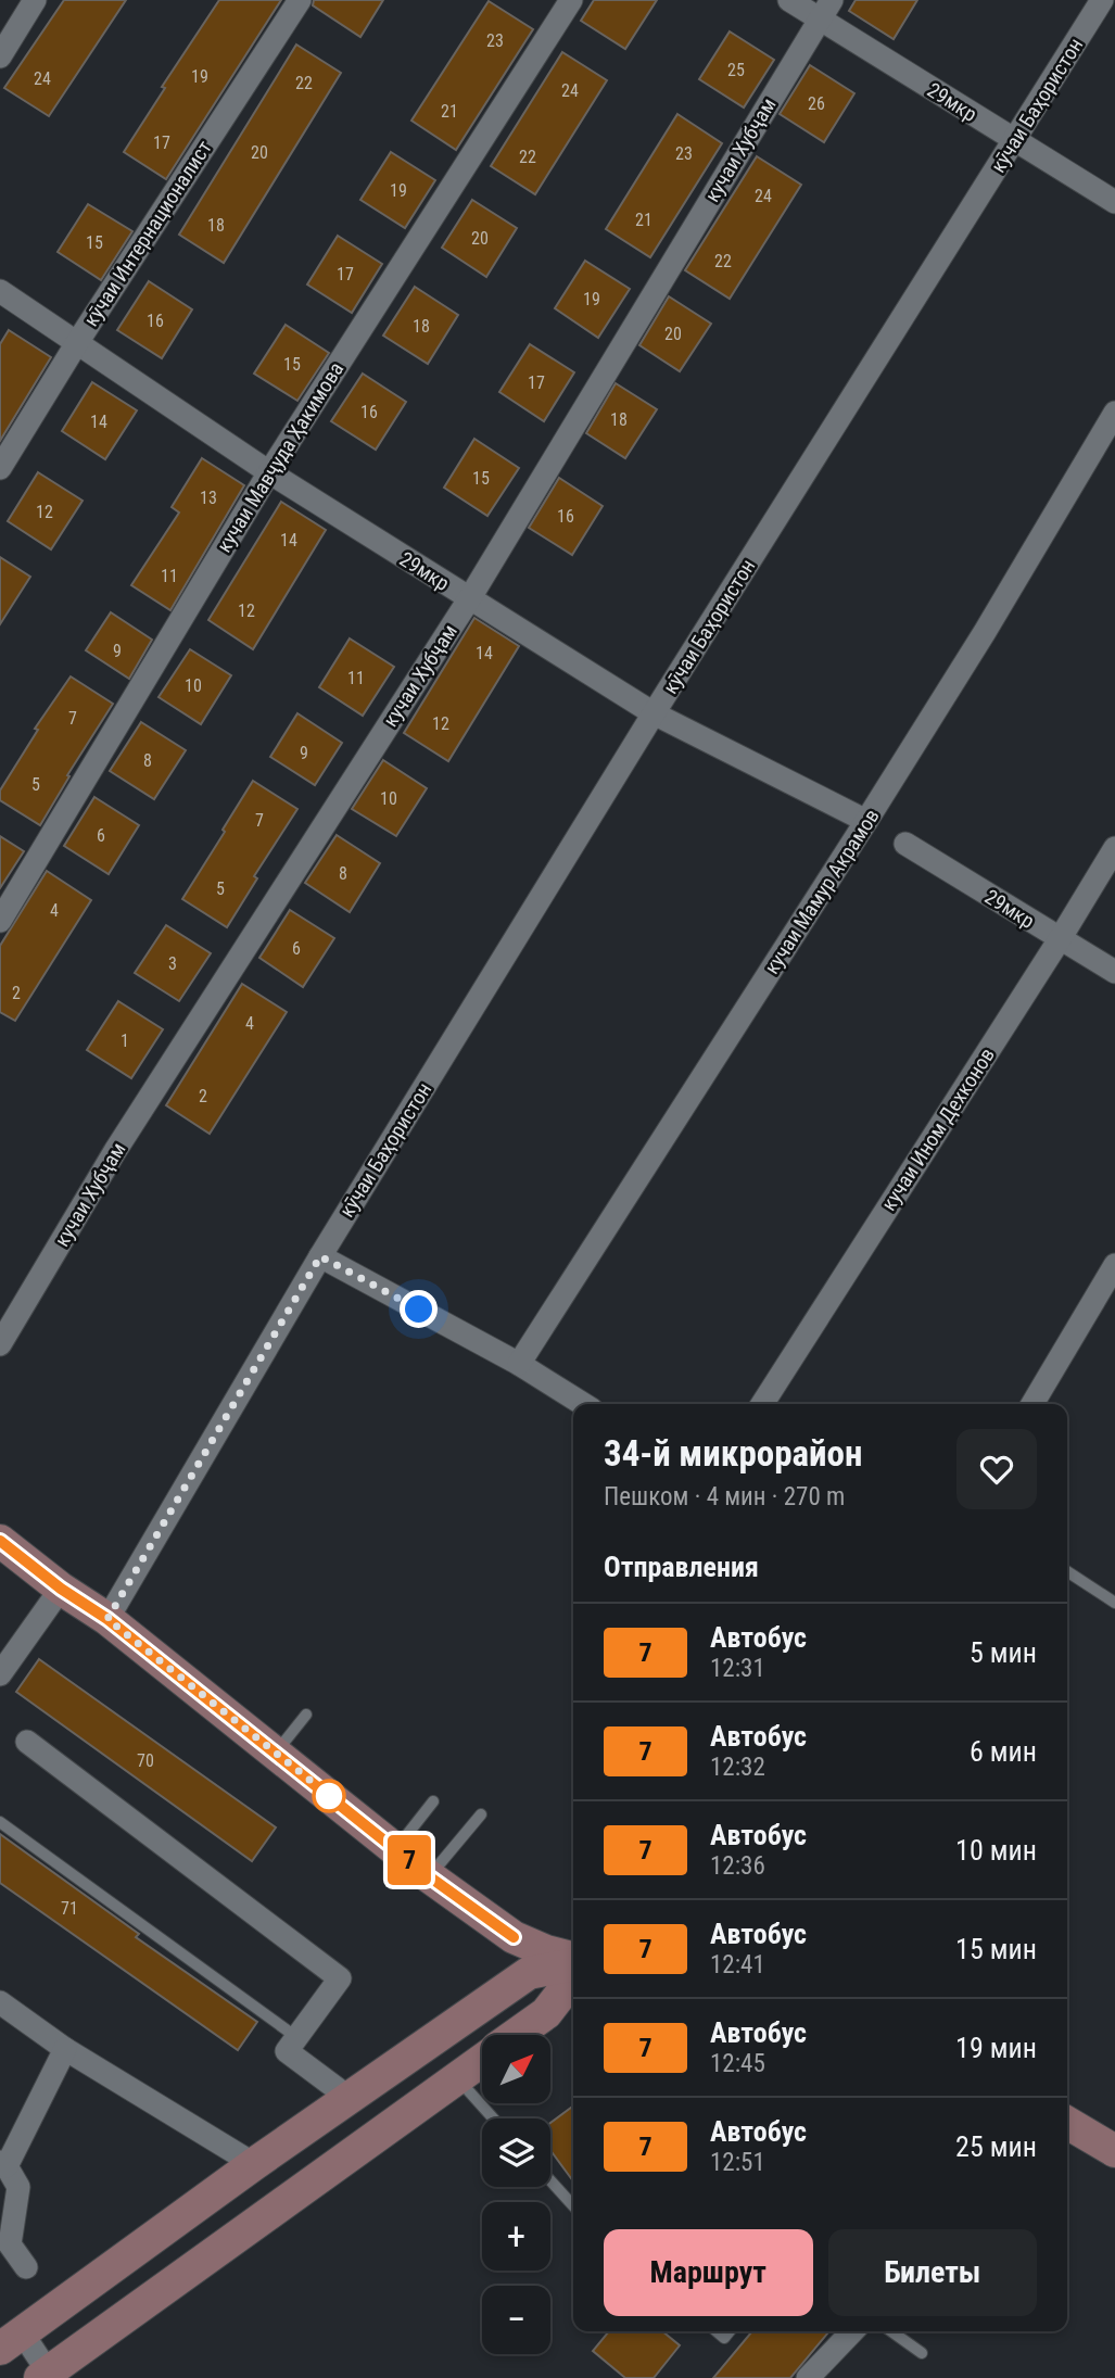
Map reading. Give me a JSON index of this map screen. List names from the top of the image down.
{
  "streets": {
    "street": [
      "29мкр",
      "кӯчаи Баҳористон",
      "кучаи Хубҷам",
      "кӯчаи Интернационалист",
      "кучаи Мавҷуда Ҳакимова",
      "кучаи Мамур Акрамов",
      "кучаи Ином Дехконов"
    ]
  },
  "crossings": [
    ["29мкр", "кӯчаи Баҳористон"],
    ["29мкр", "кучаи Хубҷам"],
    ["29мкр", "кӯчаи Интернационалист"],
    ["29мкр", "кучаи Мавҷуда Ҳакимова"],
    ["29мкр", "кучаи Мамур Акрамов"],
    ["29мкр", "кучаи Ином Дехконов"]
  ],
  "lines": ["bus line 7"],
  "house_numbers": [
    "23",
    "25",
    "19",
    "24",
    "22",
    "24",
    "26",
    "21",
    "17",
    "20",
    "23",
    "22",
    "19",
    "24",
    "21",
    "18",
    "20",
    "15",
    "22",
    "17",
    "19",
    "16",
    "18",
    "20",
    "15",
    "17",
    "16",
    "18",
    "14",
    "15",
    "13",
    "12",
    "16",
    "14",
    "11",
    "12",
    "9",
    "14",
    "11",
    "10",
    "7",
    "12",
    "9",
    "8",
    "5",
    "10",
    "7",
    "6",
    "8",
    "5",
    "4",
    "6",
    "3",
    "2",
    "4",
    "1",
    "2",
    "70",
    "71"
  ],
  "north": "top right",
  "page": {
    "on_map": "7",
    "heading": [
      ["34-й микрорайон", "Пешком · 4 мин · 270 m"],
      "Отправления"
    ],
    "list": [
      {
        "mark": "7",
        "name": "Автобус",
        "note": "12:31",
        "value": "5 мин"
      },
      {
        "mark": "7",
        "name": "Автобус",
        "note": "12:32",
        "value": "6 мин"
      },
      {
        "mark": "7",
        "name": "Автобус",
        "note": "12:36",
        "value": "10 мин"
      },
      {
        "mark": "7",
        "name": "Автобус",
        "note": "12:41",
        "value": "15 мин"
      },
      {
        "mark": "7",
        "name": "Автобус",
        "note": "12:45",
        "value": "19 мин"
      },
      {
        "mark": "7",
        "name": "Автобус",
        "note": "12:51",
        "value": "25 мин"
      }
    ],
    "map_buttons": ["+", "−"],
    "buttons": ["Маршрут", "Билеты"]
  }
}
